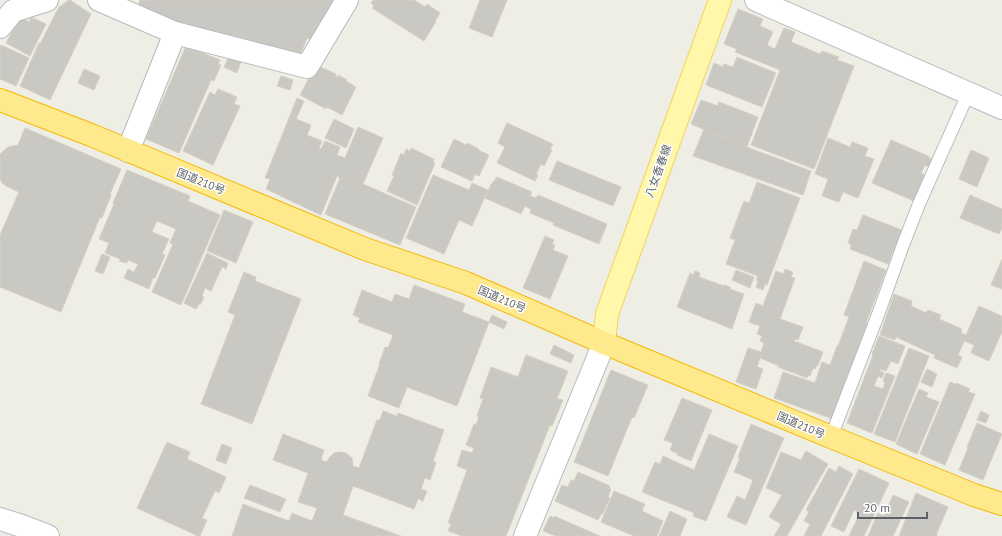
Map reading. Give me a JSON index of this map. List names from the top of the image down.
{
  "streets": {
    "highway": ["国道210号"],
    "main road": ["八女香春線"]
  },
  "crossings": [
    ["八女香春線", "国道210号"]
  ],
  "scale_bar": "20 m"
}
